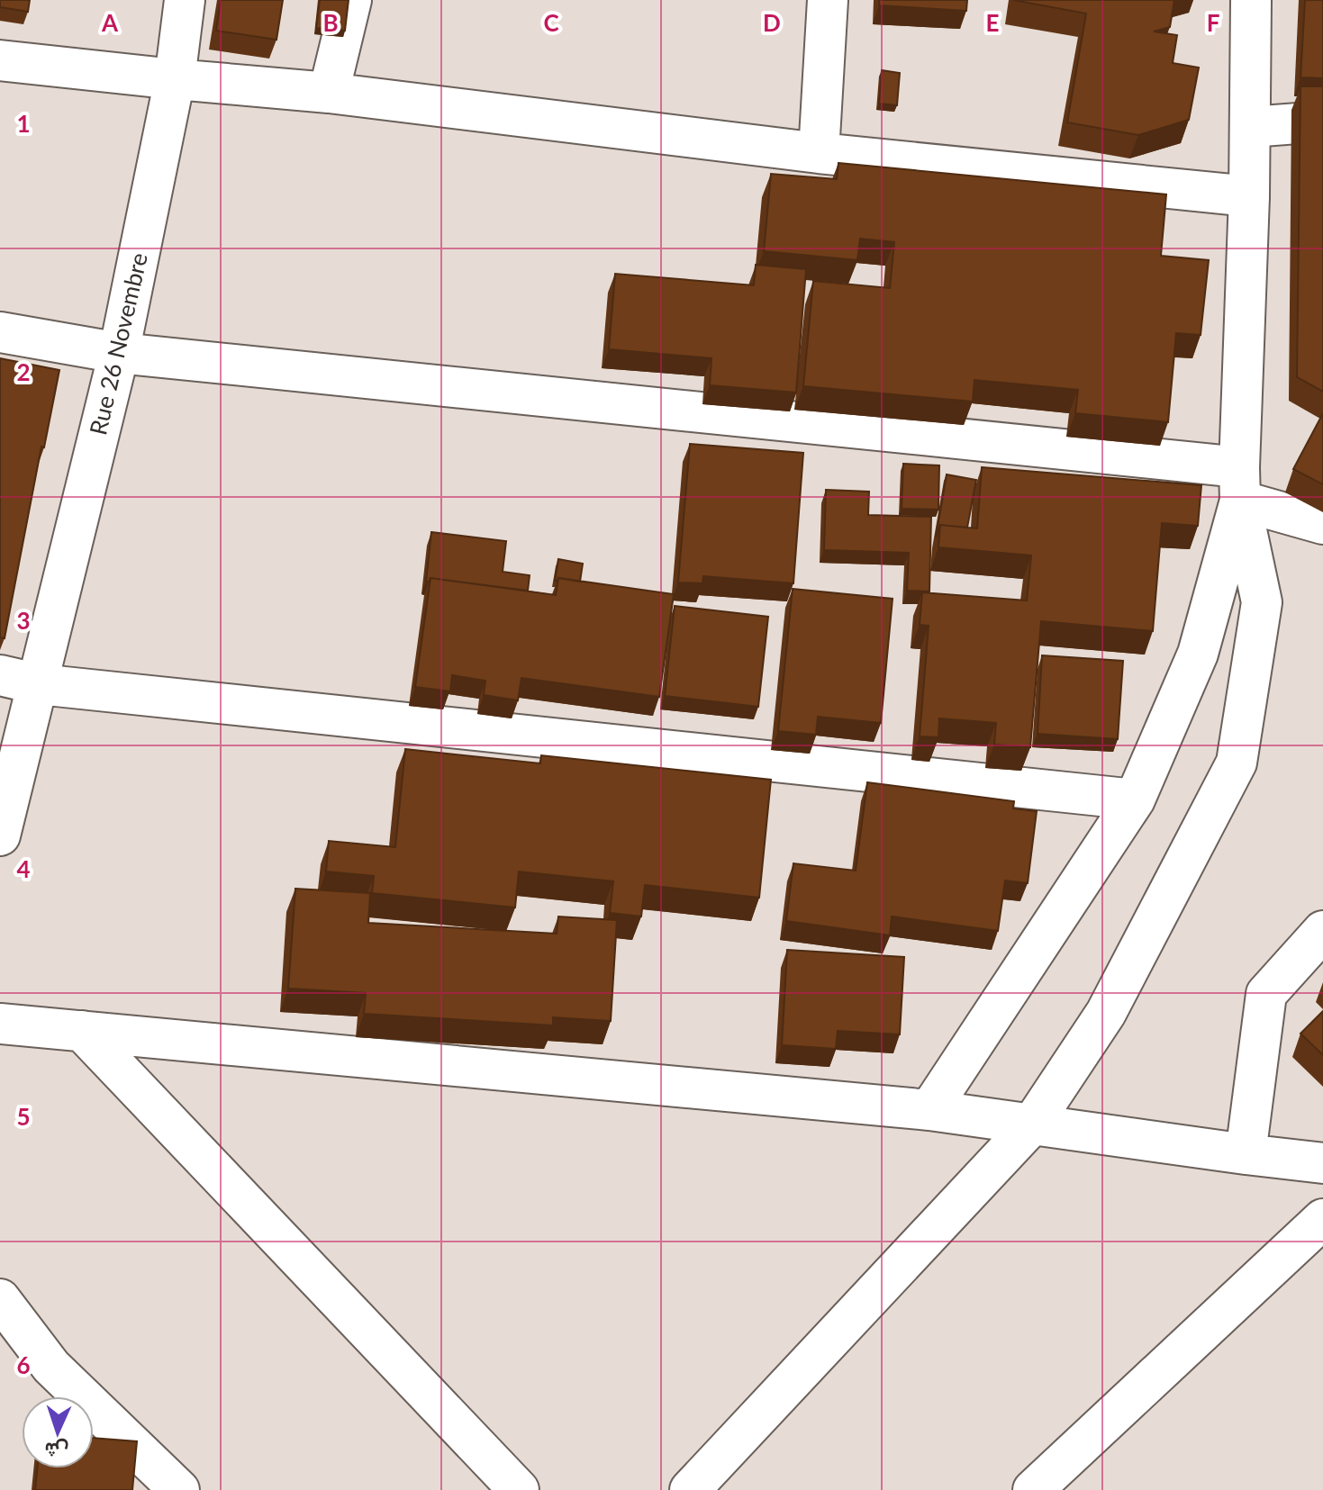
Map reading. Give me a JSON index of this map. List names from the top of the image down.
{
  "streets": {
    "street": ["Rue 26 Novembre"]
  },
  "north": "bottom",
  "grid": {
    "columns": [
      "A",
      "B",
      "C",
      "D",
      "E",
      "F"
    ],
    "rows": [
      "1",
      "2",
      "3",
      "4",
      "5",
      "6"
    ]
  }
}
